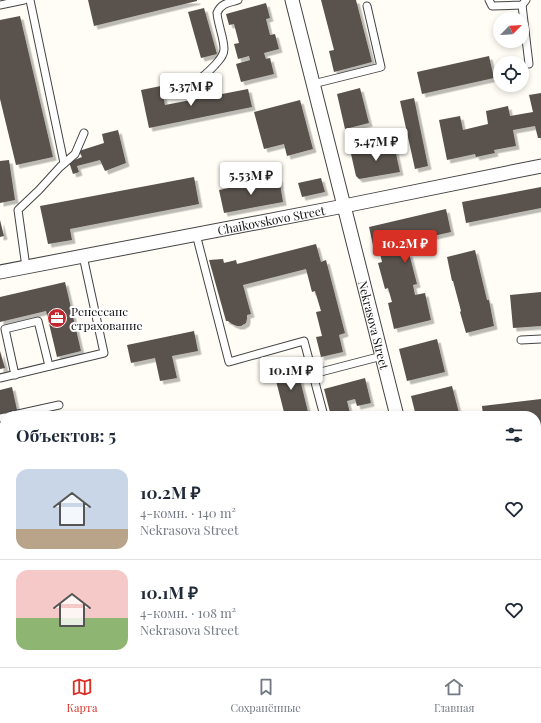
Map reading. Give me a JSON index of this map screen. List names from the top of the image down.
{
  "streets": {
    "street": ["Chaikovskovo Street", "Nekrasova Street"]
  },
  "crossings": [
    ["Chaikovskovo Street", "Nekrasova Street"]
  ],
  "places": {
    "office": ["Ренессанс страхование"]
  },
  "north": "top right",
  "page": {
    "price": [
      "5.37M ₽",
      "5.47M ₽",
      "5.53M ₽",
      "10.2M ₽",
      "10.1M ₽"
    ],
    "heading": "Объектов: 5",
    "list": [
      {
        "name": "10.2M ₽",
        "note": "4-комн. · 140 m² · Nekrasova Street"
      },
      {
        "name": "10.1M ₽",
        "note": "4-комн. · 108 m² · Nekrasova Street"
      }
    ],
    "tabs": ["Карта", "Сохранённые", "Главная"]
  }
}
